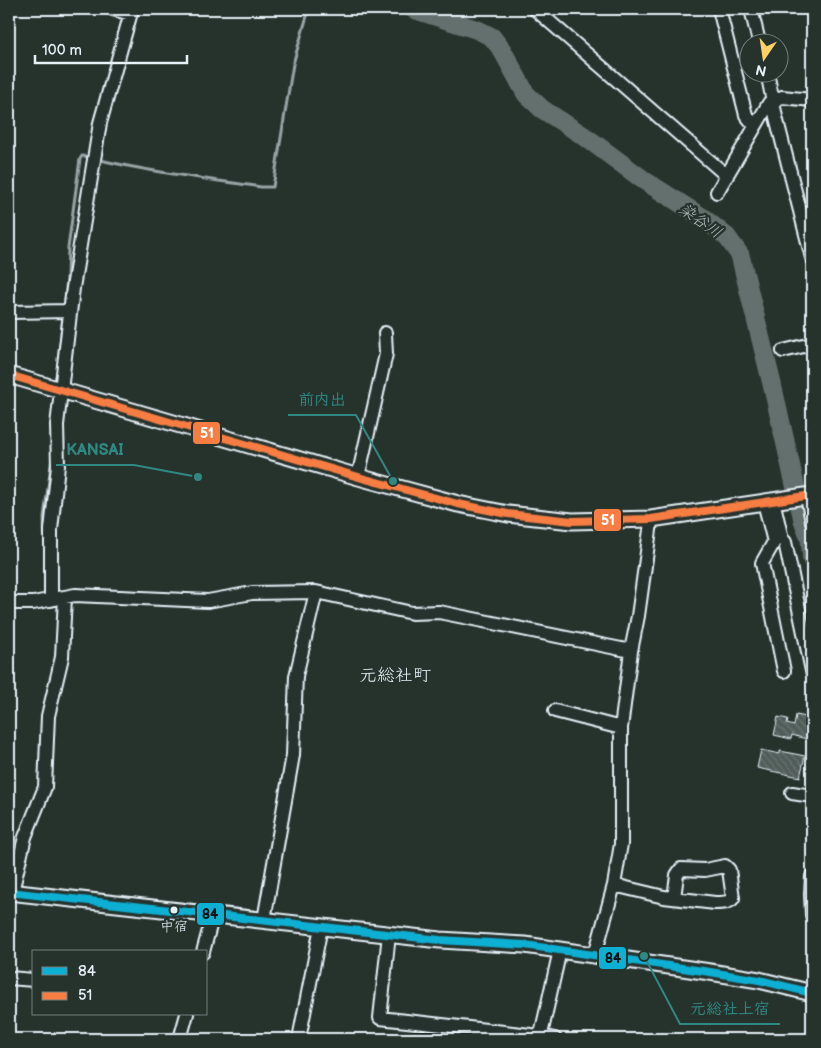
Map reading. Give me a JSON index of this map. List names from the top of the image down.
{
  "districts": ["元総社町"],
  "water": ["染谷川"],
  "places": [
    "KANSAI",
    "前内出",
    "中宿",
    "元総社上宿"
  ],
  "lines": ["transit line 51", "transit line 84"],
  "legend": ["84", "51"],
  "scale_bar": "100 m",
  "north": "bottom"
}
